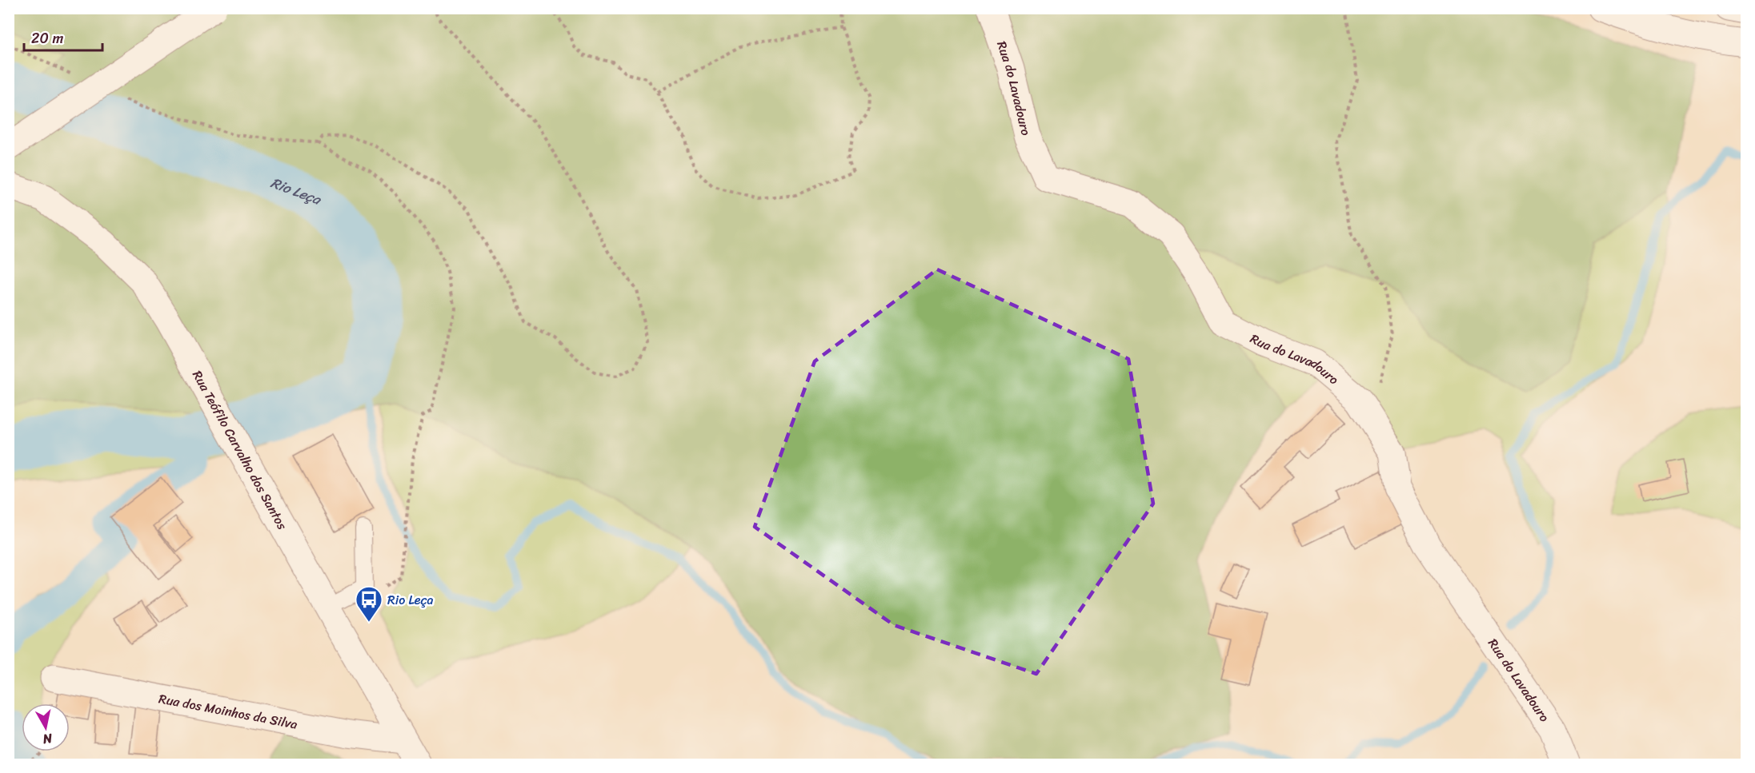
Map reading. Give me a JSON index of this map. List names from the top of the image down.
{
  "streets": {
    "main road": ["Rua do Lavadouro", "Rua Teófilo Carvalho dos Santos", "Rua dos Moinhos da Silva"]
  },
  "crossings": [
    ["Rua Teófilo Carvalho dos Santos", "Rua dos Moinhos da Silva"]
  ],
  "water": ["Rio Leça"],
  "places": {
    "bus stop": ["Rio Leça"]
  },
  "scale_bar": "20 m",
  "north": "bottom"
}
